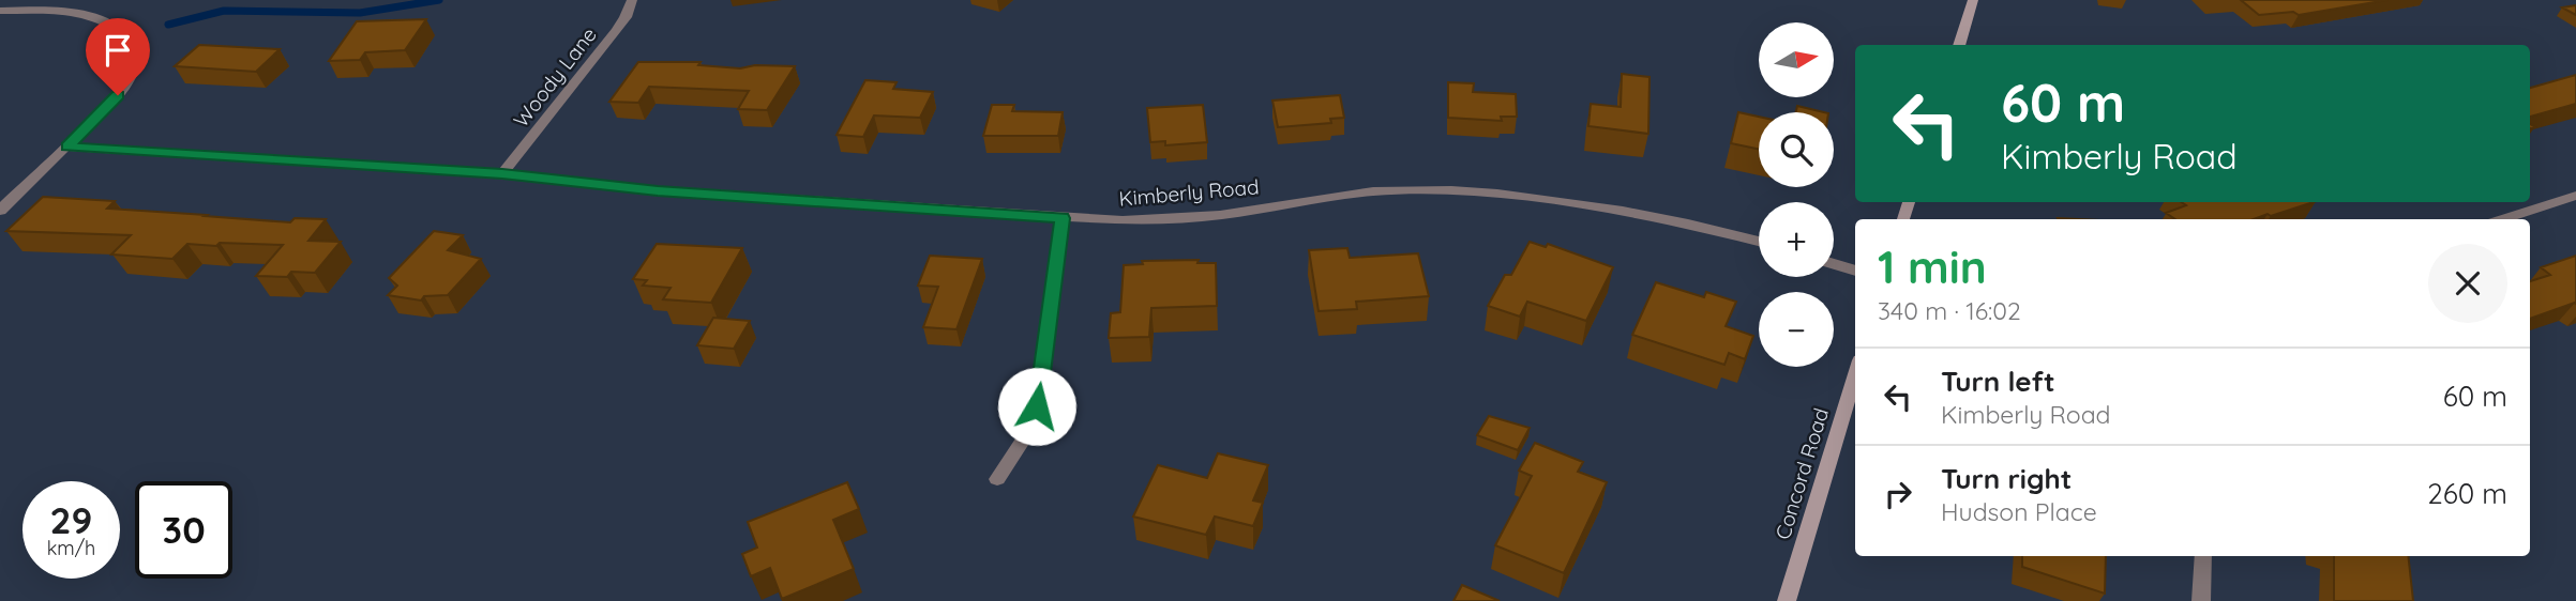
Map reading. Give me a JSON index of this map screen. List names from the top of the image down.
{
  "streets": {
    "main road": ["Concord Road"],
    "street": ["Woody Lane", "Kimberly Road"]
  },
  "crossings": [
    ["Woody Lane", "Kimberly Road"]
  ],
  "north": "right",
  "page": {
    "map_buttons": ["+", "−"],
    "turn": ["60 m", "Kimberly Road"],
    "heading": ["1 min", "340 m · 16:02"],
    "list": [
      {
        "name": "Turn left",
        "note": "Kimberly Road",
        "value": "60 m"
      },
      {
        "name": "Turn right",
        "note": "Hudson Place",
        "value": "260 m"
      }
    ],
    "speed": "29 km/h",
    "limit": "30"
  }
}
